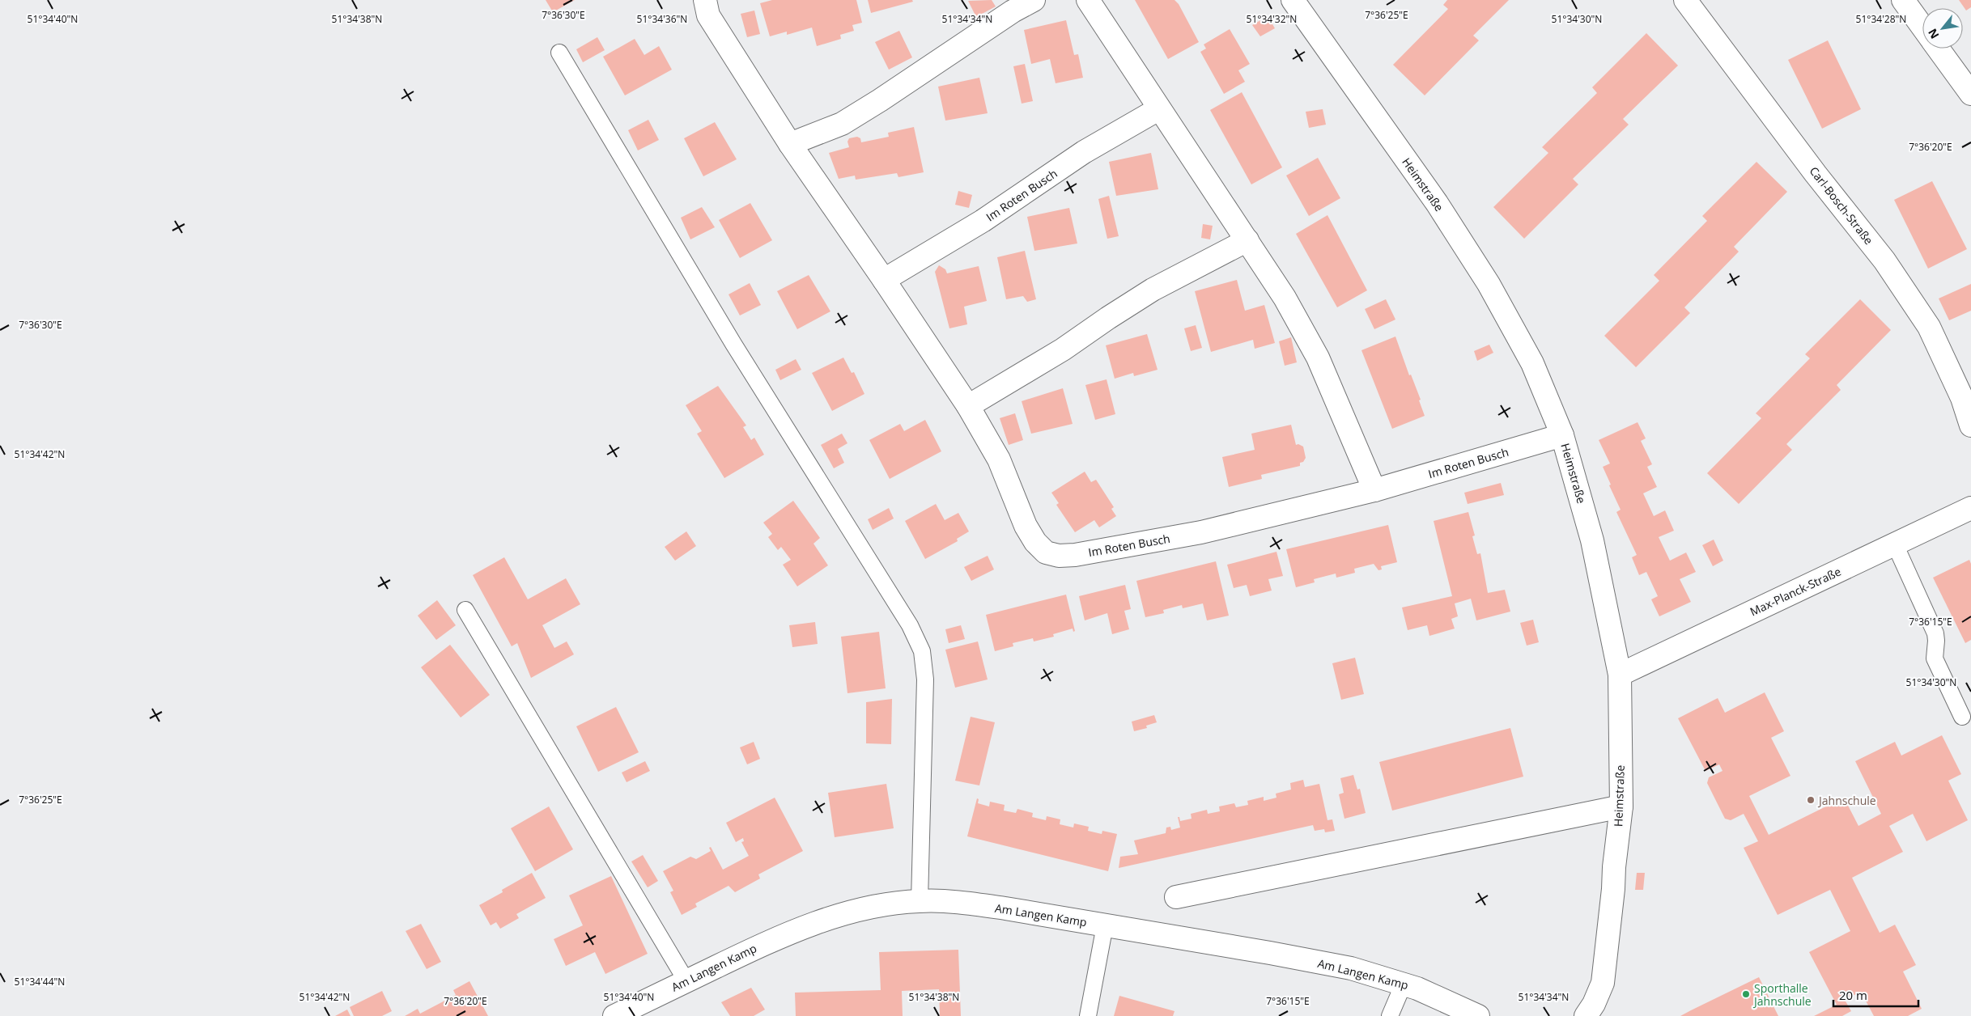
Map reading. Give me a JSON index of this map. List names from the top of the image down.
{
  "streets": {
    "street": [
      "Heimstraße",
      "Im Roten Busch",
      "Carl-Bosch-Straße",
      "Max-Planck-Straße",
      "Am Langen Kamp"
    ]
  },
  "crossings": [
    ["Heimstraße", "Im Roten Busch"],
    ["Heimstraße", "Max-Planck-Straße"]
  ],
  "places": ["Jahnschule", "Sporthalle Jahnschule"],
  "scale_bar": "20 m",
  "north": "bottom left",
  "coordinates": [
    "7°36'25\"E",
    "7°36'30\"E",
    "51°34'40\"N",
    "51°34'36\"N",
    "51°34'34\"N",
    "51°34'28\"N",
    "51°34'38\"N",
    "51°34'32\"N",
    "51°34'30\"N",
    "7°36'20\"E",
    "51°34'42\"N",
    "7°36'15\"E",
    "51°34'44\"N"
  ]
}
